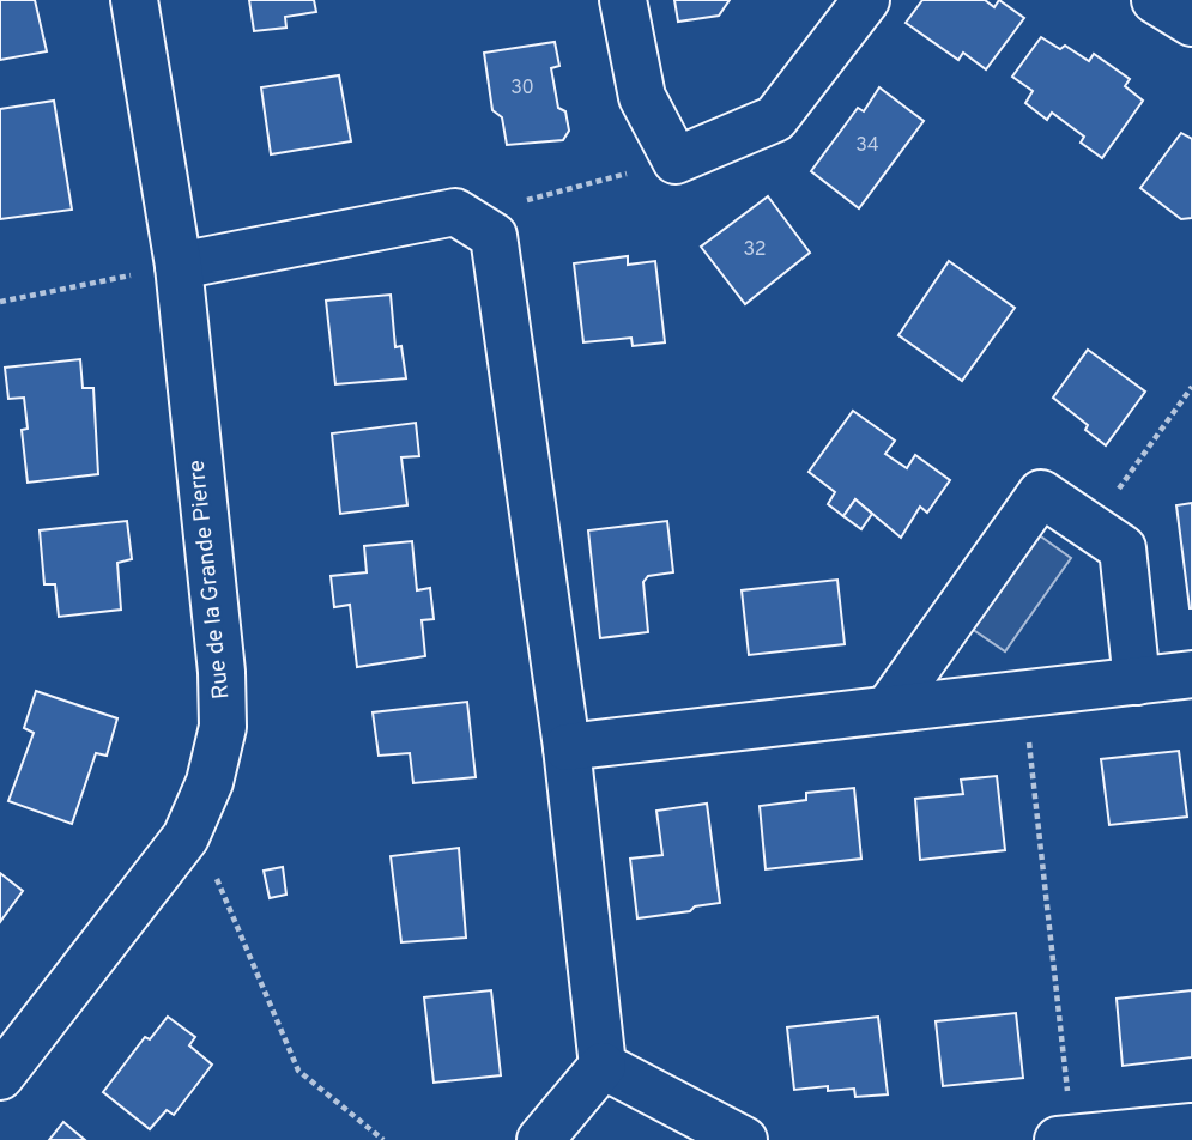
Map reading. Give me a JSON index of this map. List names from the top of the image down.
{
  "streets": {
    "street": ["Rue de la Grande Pierre"]
  },
  "house_numbers": ["30", "34", "32"]
}
